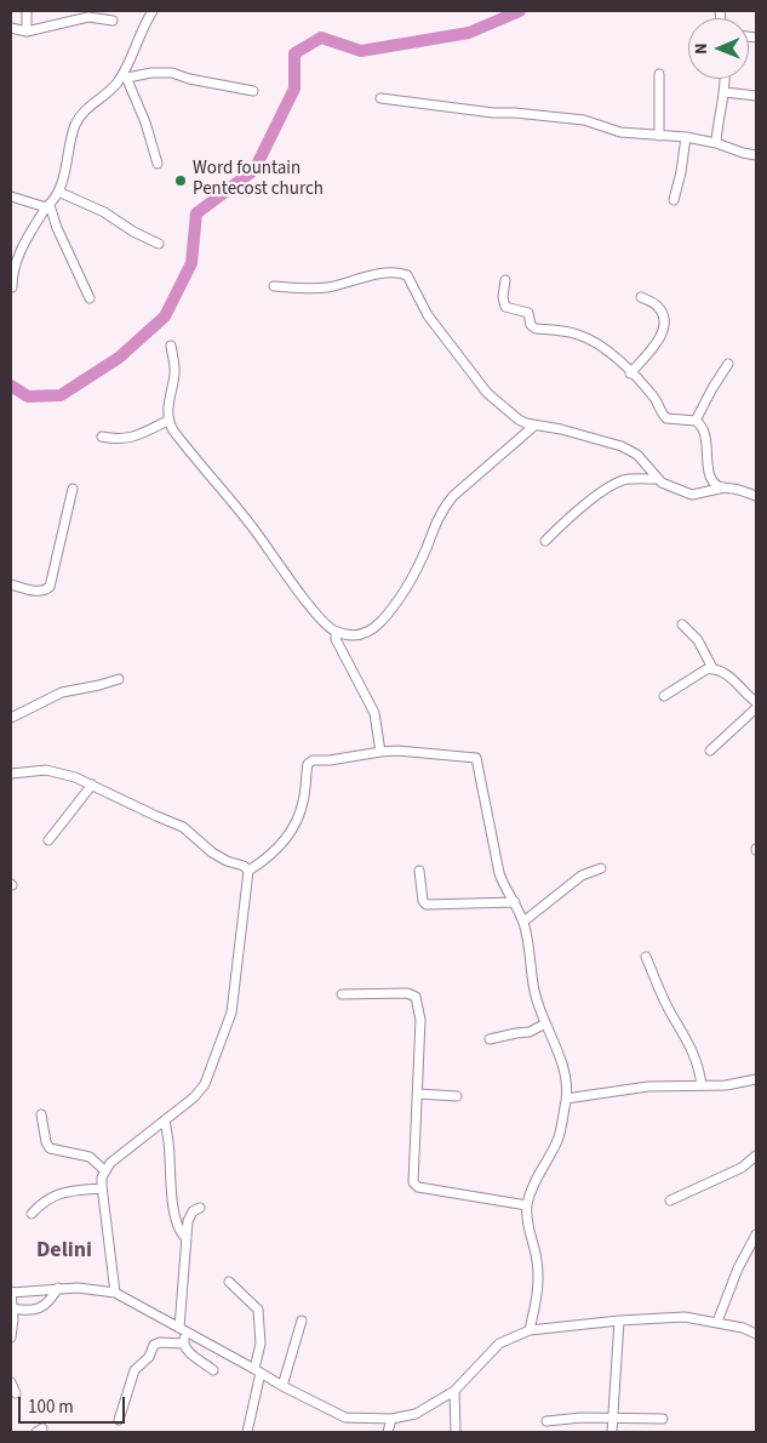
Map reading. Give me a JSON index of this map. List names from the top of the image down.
{
  "districts": ["Delini"],
  "places": ["Word fountain Pentecost church"],
  "scale_bar": "100 m",
  "north": "left"
}
